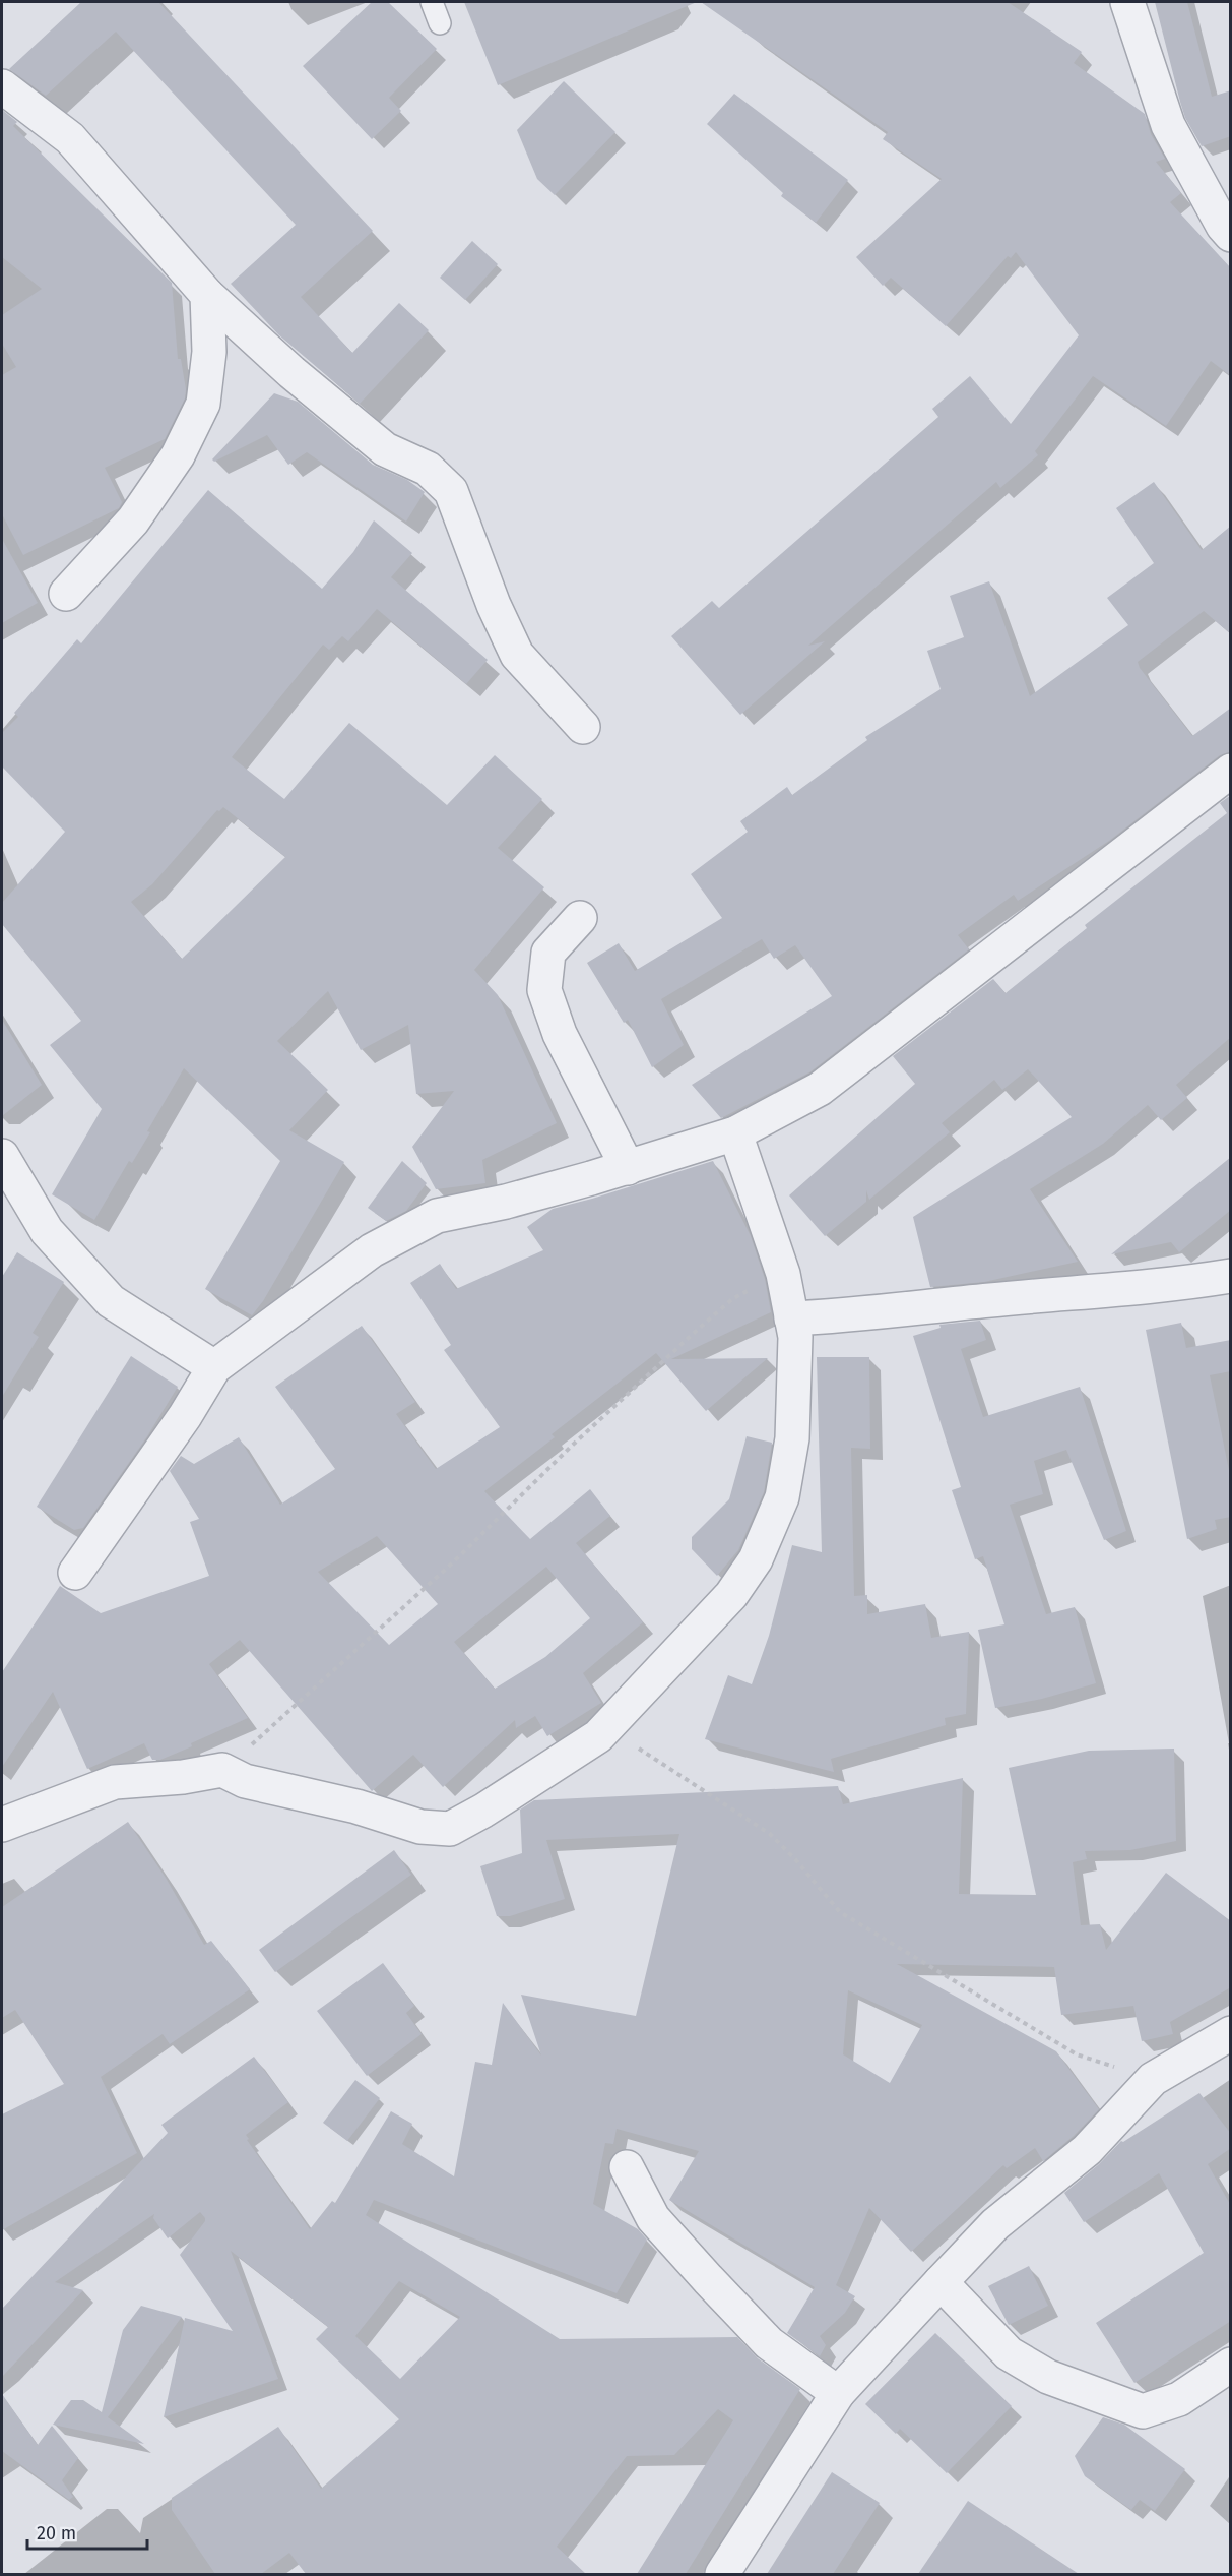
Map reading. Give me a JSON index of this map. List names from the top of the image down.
{
  "scale_bar": "20 m"
}
